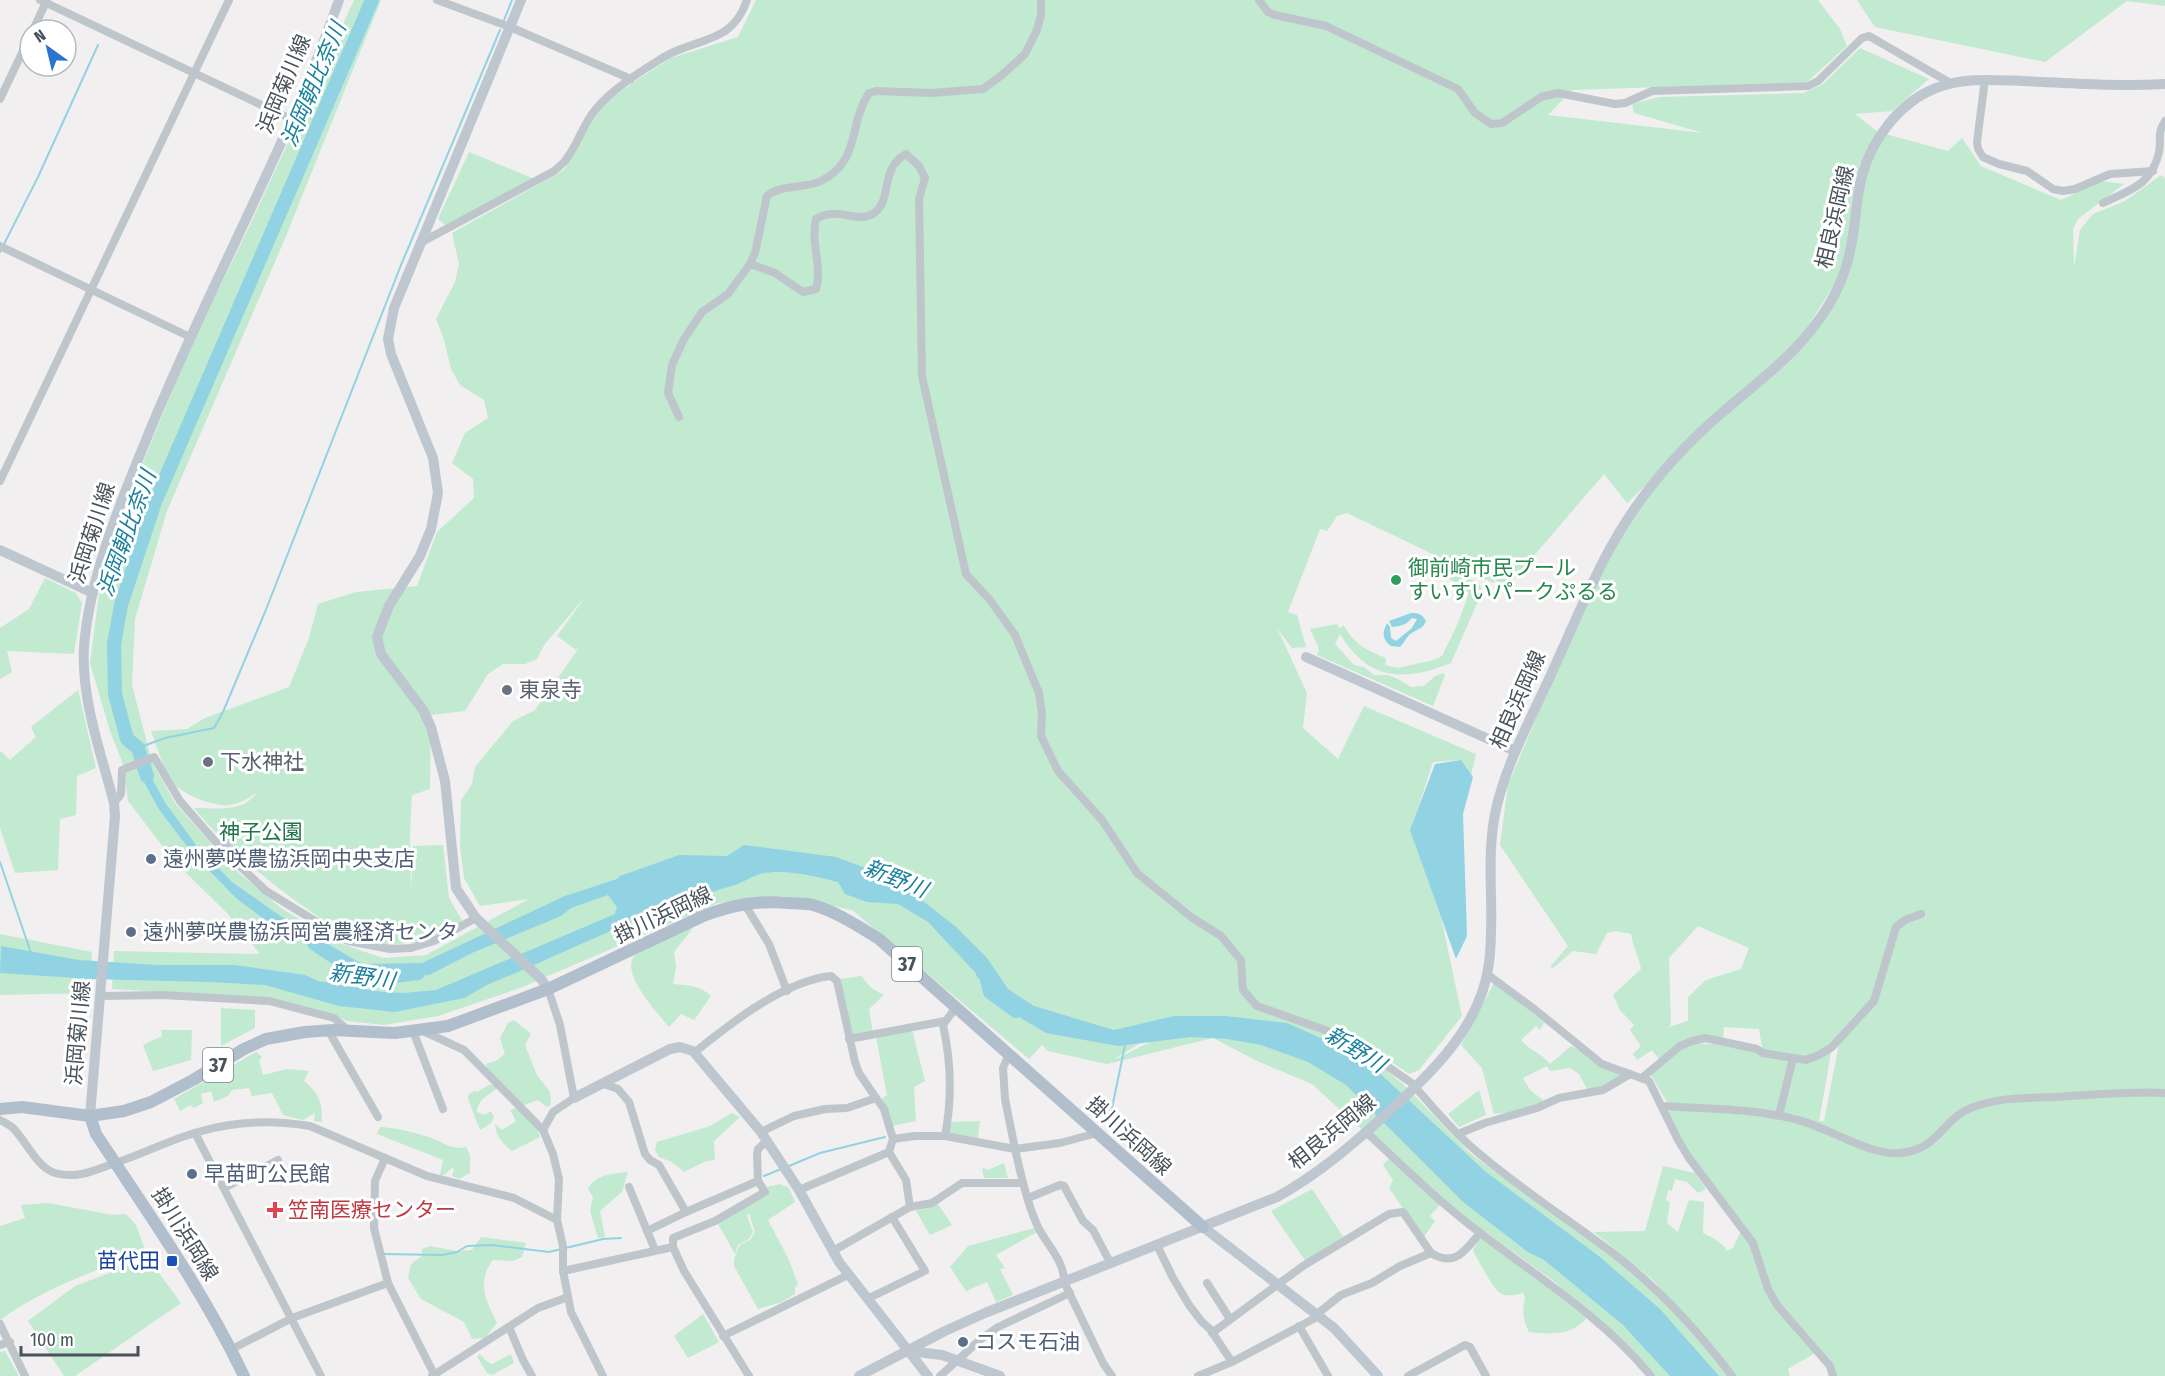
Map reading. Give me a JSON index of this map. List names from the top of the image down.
{
  "streets": {
    "main road": [
      "浜岡菊川線",
      "相良浜岡線",
      "掛川浜岡線",
      "37"
    ]
  },
  "crossings": [
    ["浜岡菊川線", "掛川浜岡線"],
    ["相良浜岡線", "掛川浜岡線"]
  ],
  "water": ["浜岡朝比奈川", "新野川"],
  "parks": ["神子公園"],
  "places": {
    "other": [
      "御前崎市民プール すいすいパークぷるる",
      "東泉寺",
      "下水神社",
      "遠州夢咲農協浜岡中央支店",
      "遠州夢咲農協浜岡営農経済センタ",
      "早苗町公民館",
      "コスモ石油"
    ],
    "health": ["笠南医療センター"],
    "transit": ["苗代田"]
  },
  "scale_bar": "100 m",
  "north": "top left"
}
